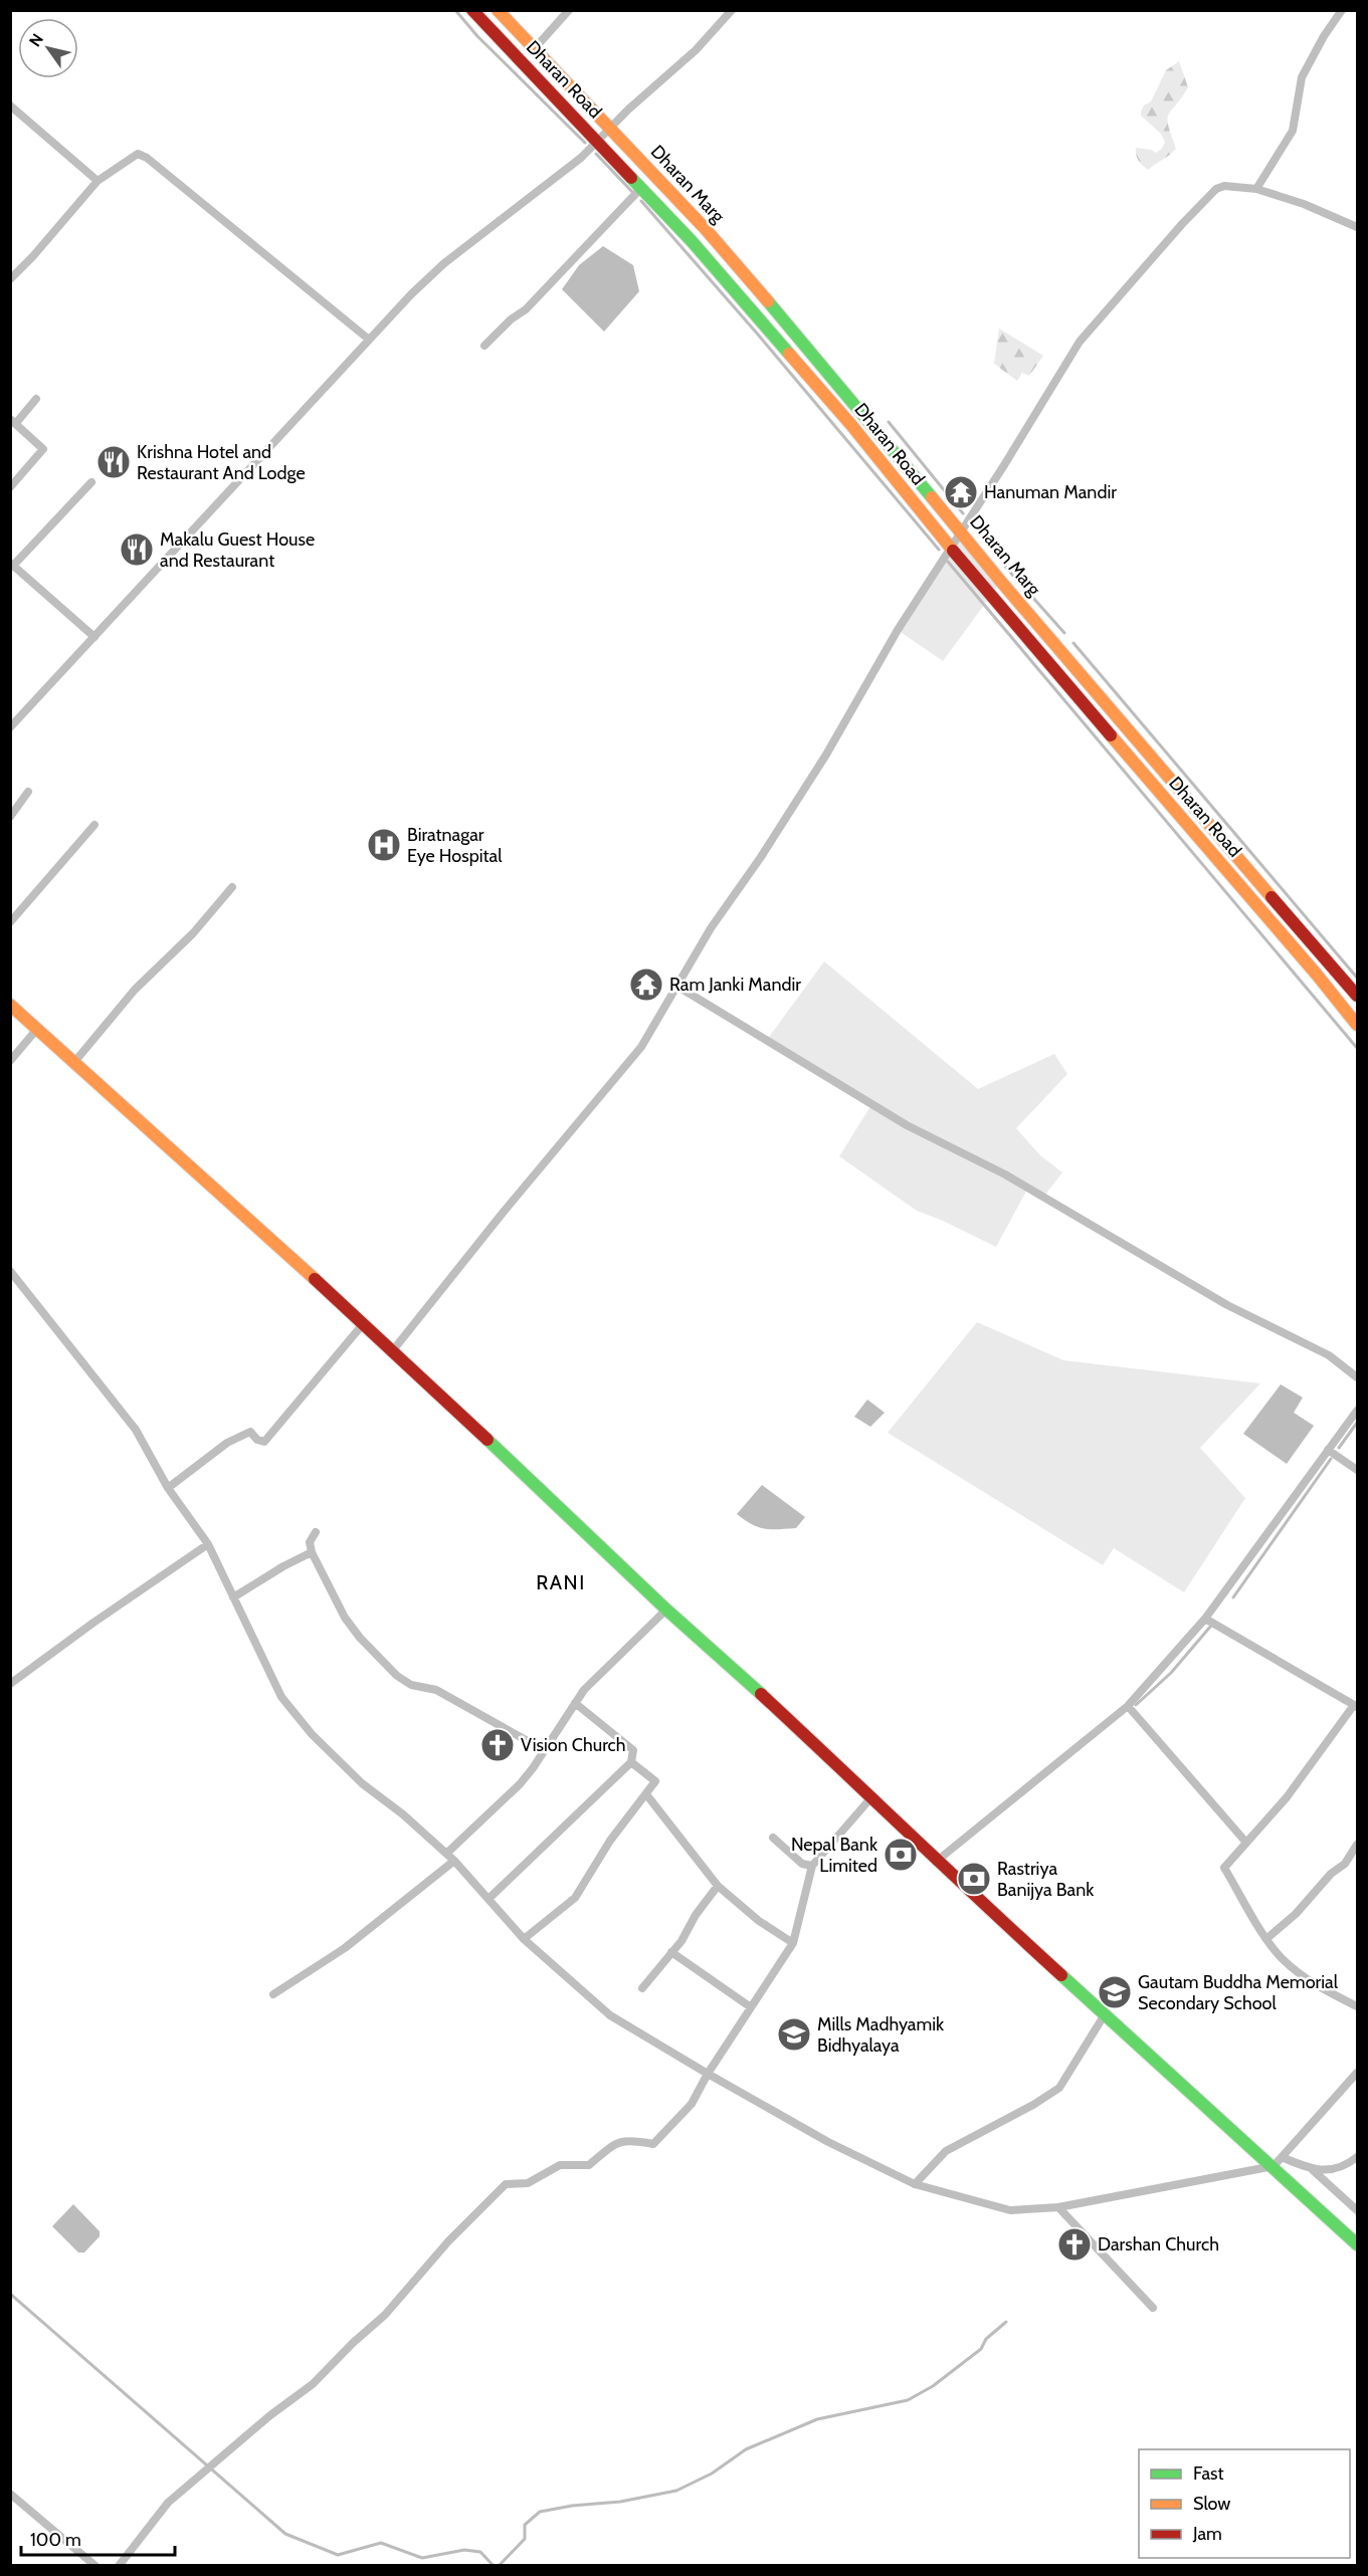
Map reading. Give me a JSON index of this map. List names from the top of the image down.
{
  "streets": {
    "main road": ["Dharan Road", "Dharan Marg"]
  },
  "districts": ["RANI"],
  "places": {
    "restaurant": ["Krishna Hotel and Restaurant And Lodge", "Makalu Guest House and Restaurant"],
    "temple": ["Hanuman Mandir", "Ram Janki Mandir"],
    "hospital": ["Biratnagar Eye Hospital"],
    "church": ["Vision Church", "Darshan Church"],
    "bank": ["Nepal Bank Limited", "Rastriya Banijya Bank"],
    "school or university": ["Gautam Buddha Memorial Secondary School", "Mills Madhyamik Bidhyalaya"]
  },
  "legend": ["Fast", "Slow", "Jam"],
  "scale_bar": "100 m",
  "north": "top left"
}
